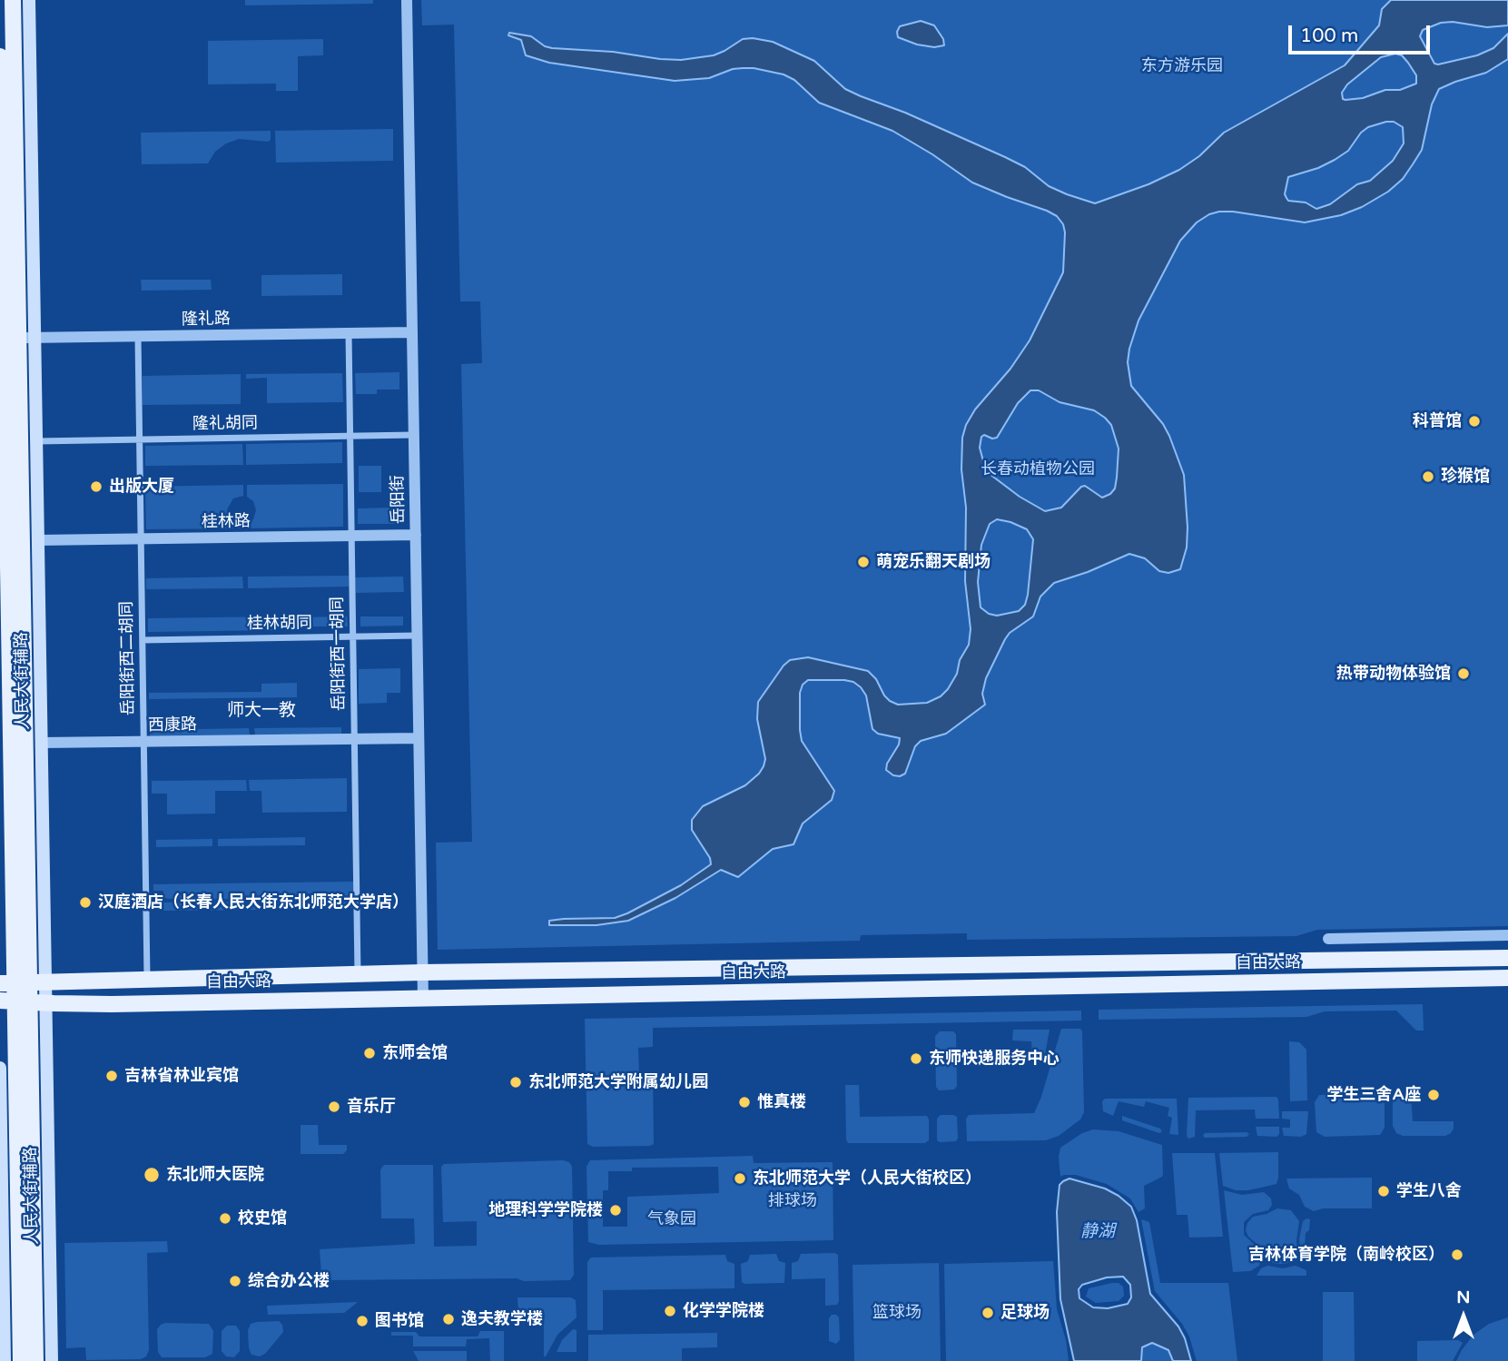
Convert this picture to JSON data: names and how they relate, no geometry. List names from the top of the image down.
{
  "streets": {
    "main road": ["人民大街辅路", "自由大路"],
    "street": [
      "隆礼路",
      "隆礼胡同",
      "岳阳街",
      "桂林路",
      "桂林胡同",
      "岳阳街西一胡同",
      "岳阳街西二胡同",
      "西康路"
    ]
  },
  "crossings": [
    ["隆礼路", "岳阳街"],
    ["隆礼路", "岳阳街西一胡同"],
    ["隆礼路", "岳阳街西二胡同"],
    ["隆礼路", "人民大街辅路"],
    ["隆礼胡同", "岳阳街"],
    ["隆礼胡同", "岳阳街西一胡同"],
    ["隆礼胡同", "岳阳街西二胡同"],
    ["隆礼胡同", "人民大街辅路"],
    ["岳阳街", "桂林路"],
    ["岳阳街", "桂林胡同"],
    ["岳阳街", "西康路"],
    ["岳阳街", "自由大路"],
    ["桂林路", "岳阳街西一胡同"],
    ["桂林路", "岳阳街西二胡同"],
    ["桂林路", "人民大街辅路"],
    ["桂林胡同", "岳阳街西一胡同"],
    ["桂林胡同", "岳阳街西二胡同"],
    ["岳阳街西一胡同", "西康路"],
    ["岳阳街西一胡同", "自由大路"],
    ["岳阳街西二胡同", "西康路"],
    ["岳阳街西二胡同", "自由大路"],
    ["人民大街辅路", "西康路"],
    ["人民大街辅路", "自由大路"]
  ],
  "districts": ["师大一教"],
  "water": ["静湖"],
  "parks": [
    "东方游乐园",
    "长春动植物公园",
    "排球场",
    "气象园",
    "篮球场"
  ],
  "places": [
    "科普馆",
    "珍猴馆",
    "出版大厦",
    "萌宠乐翻天剧场",
    "热带动物体验馆",
    "汉庭酒店（长春人民大街东北师范大学店）",
    "东师会馆",
    "东师快递服务中心",
    "吉林省林业宾馆",
    "东北师范大学附属幼儿园",
    "学生三舍A座",
    "惟真楼",
    "音乐厅",
    "东北师大医院",
    "东北师范大学（人民大街校区）",
    "学生八舍",
    "地理科学学院楼",
    "校史馆",
    "吉林体育学院（南岭校区）",
    "综合办公楼",
    "化学学院楼",
    "足球场",
    "逸夫教学楼",
    "图书馆"
  ],
  "scale_bar": "100 m",
  "north": "top"
}
